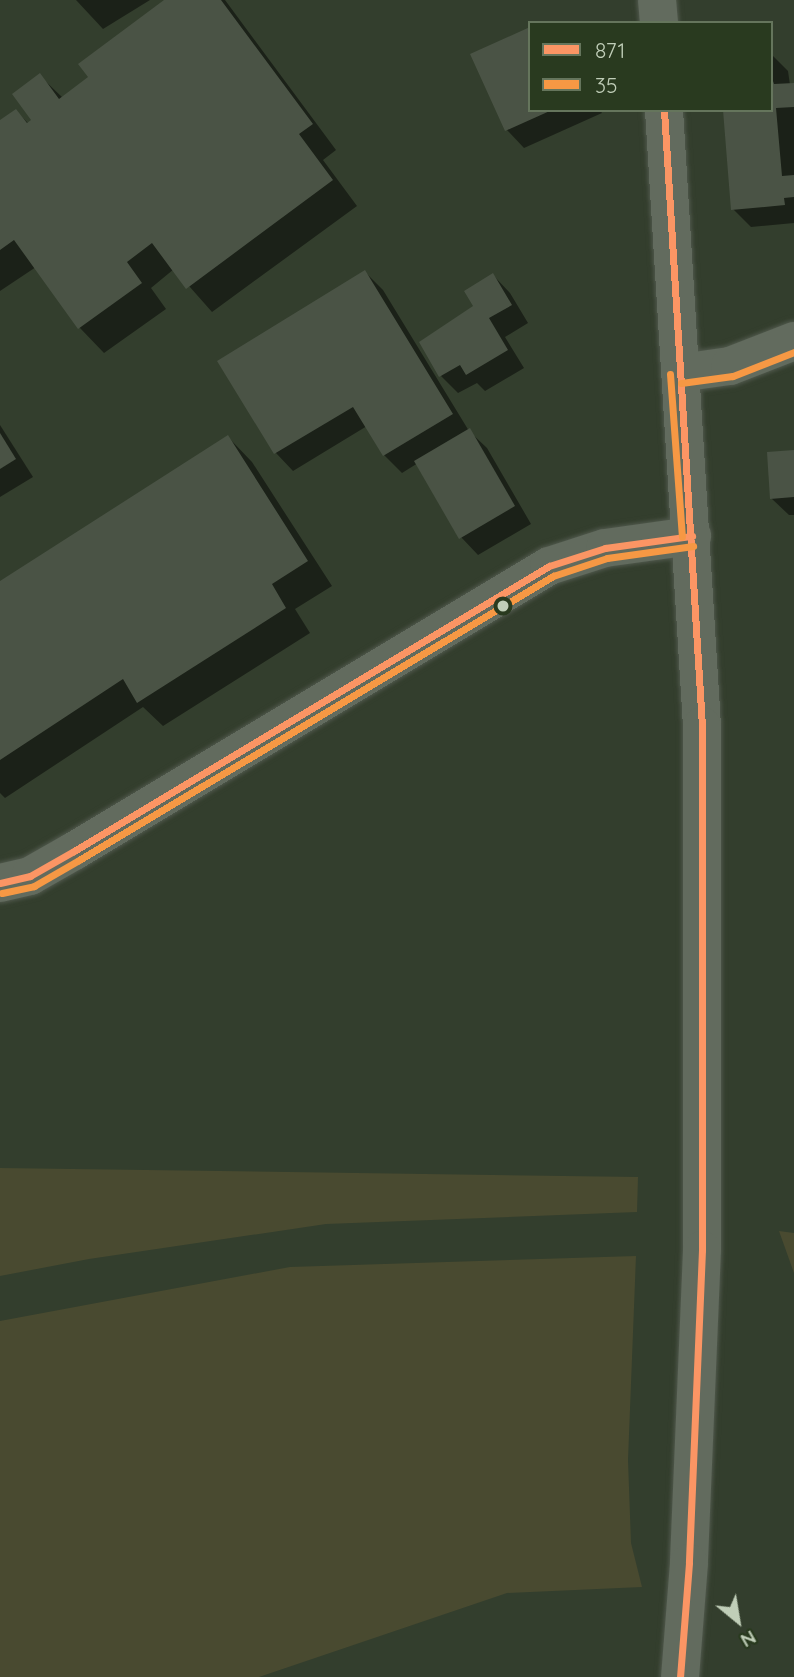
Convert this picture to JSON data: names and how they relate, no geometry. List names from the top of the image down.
{
  "lines": ["transit line 871", "transit line 35"],
  "legend": ["871", "35"],
  "north": "bottom right"
}
